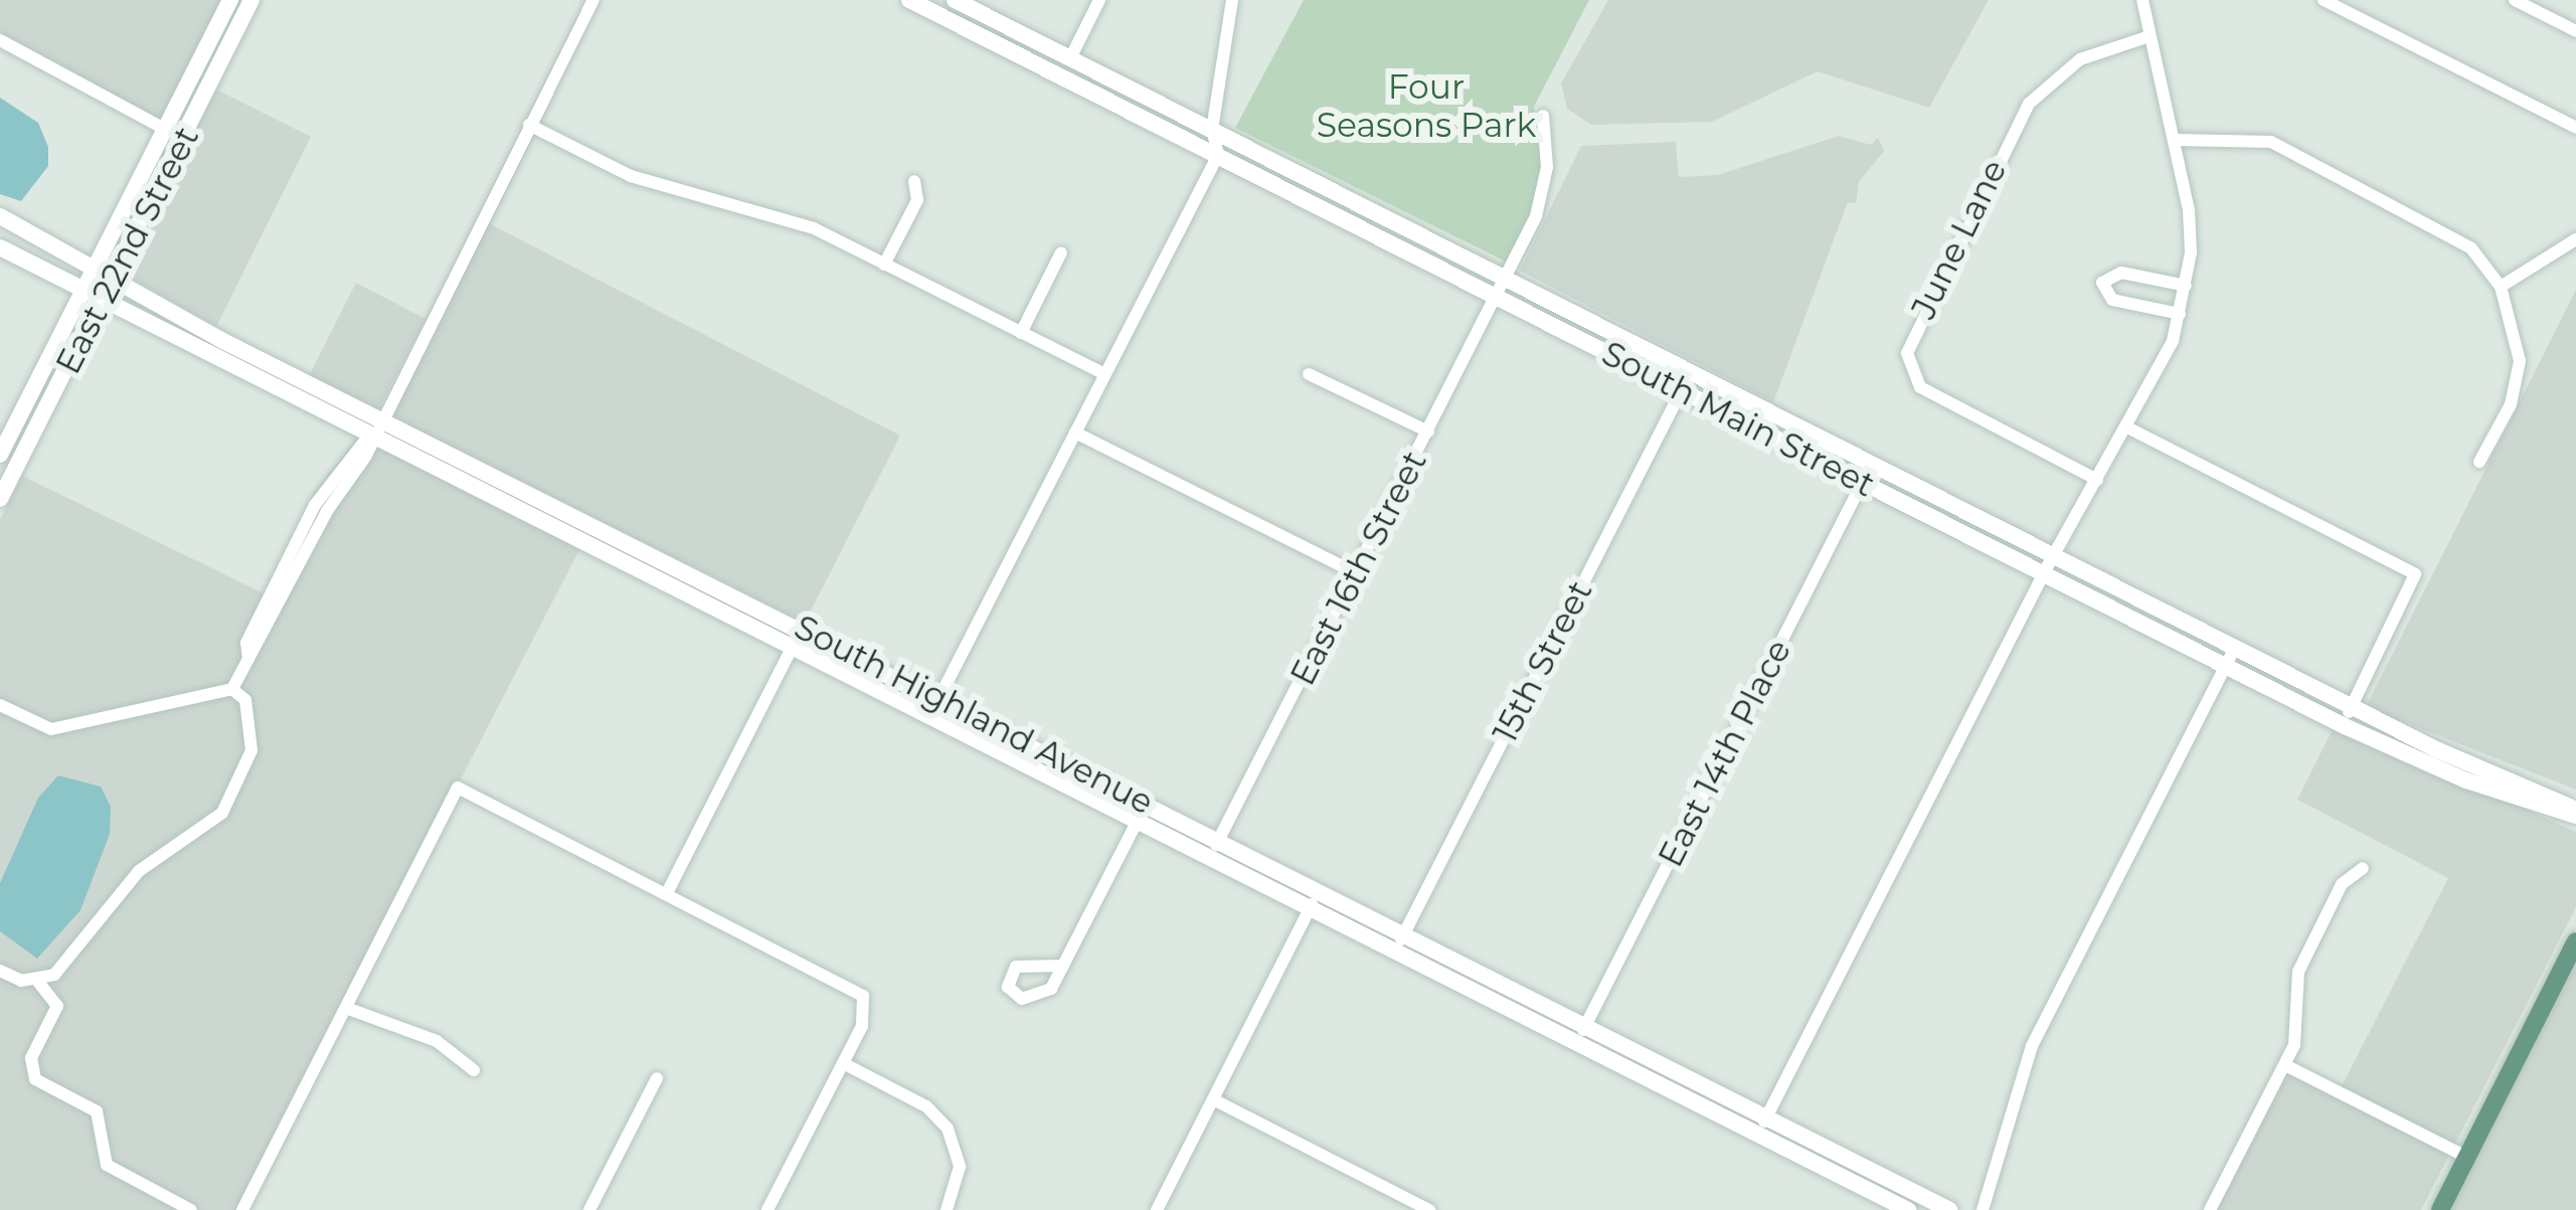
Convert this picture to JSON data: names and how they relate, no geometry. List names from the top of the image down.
{
  "streets": {
    "street": [
      "June Lane",
      "East 22nd Street",
      "South Main Street",
      "East 16th Street",
      "15th Street",
      "South Highland Avenue",
      "East 14th Place"
    ]
  },
  "crossings": [
    ["East 22nd Street", "South Highland Avenue"],
    ["South Main Street", "East 16th Street"],
    ["South Main Street", "15th Street"],
    ["South Main Street", "East 14th Place"],
    ["East 16th Street", "South Highland Avenue"],
    ["15th Street", "South Highland Avenue"],
    ["South Highland Avenue", "East 14th Place"]
  ],
  "parks": ["Four Seasons Park"]
}
